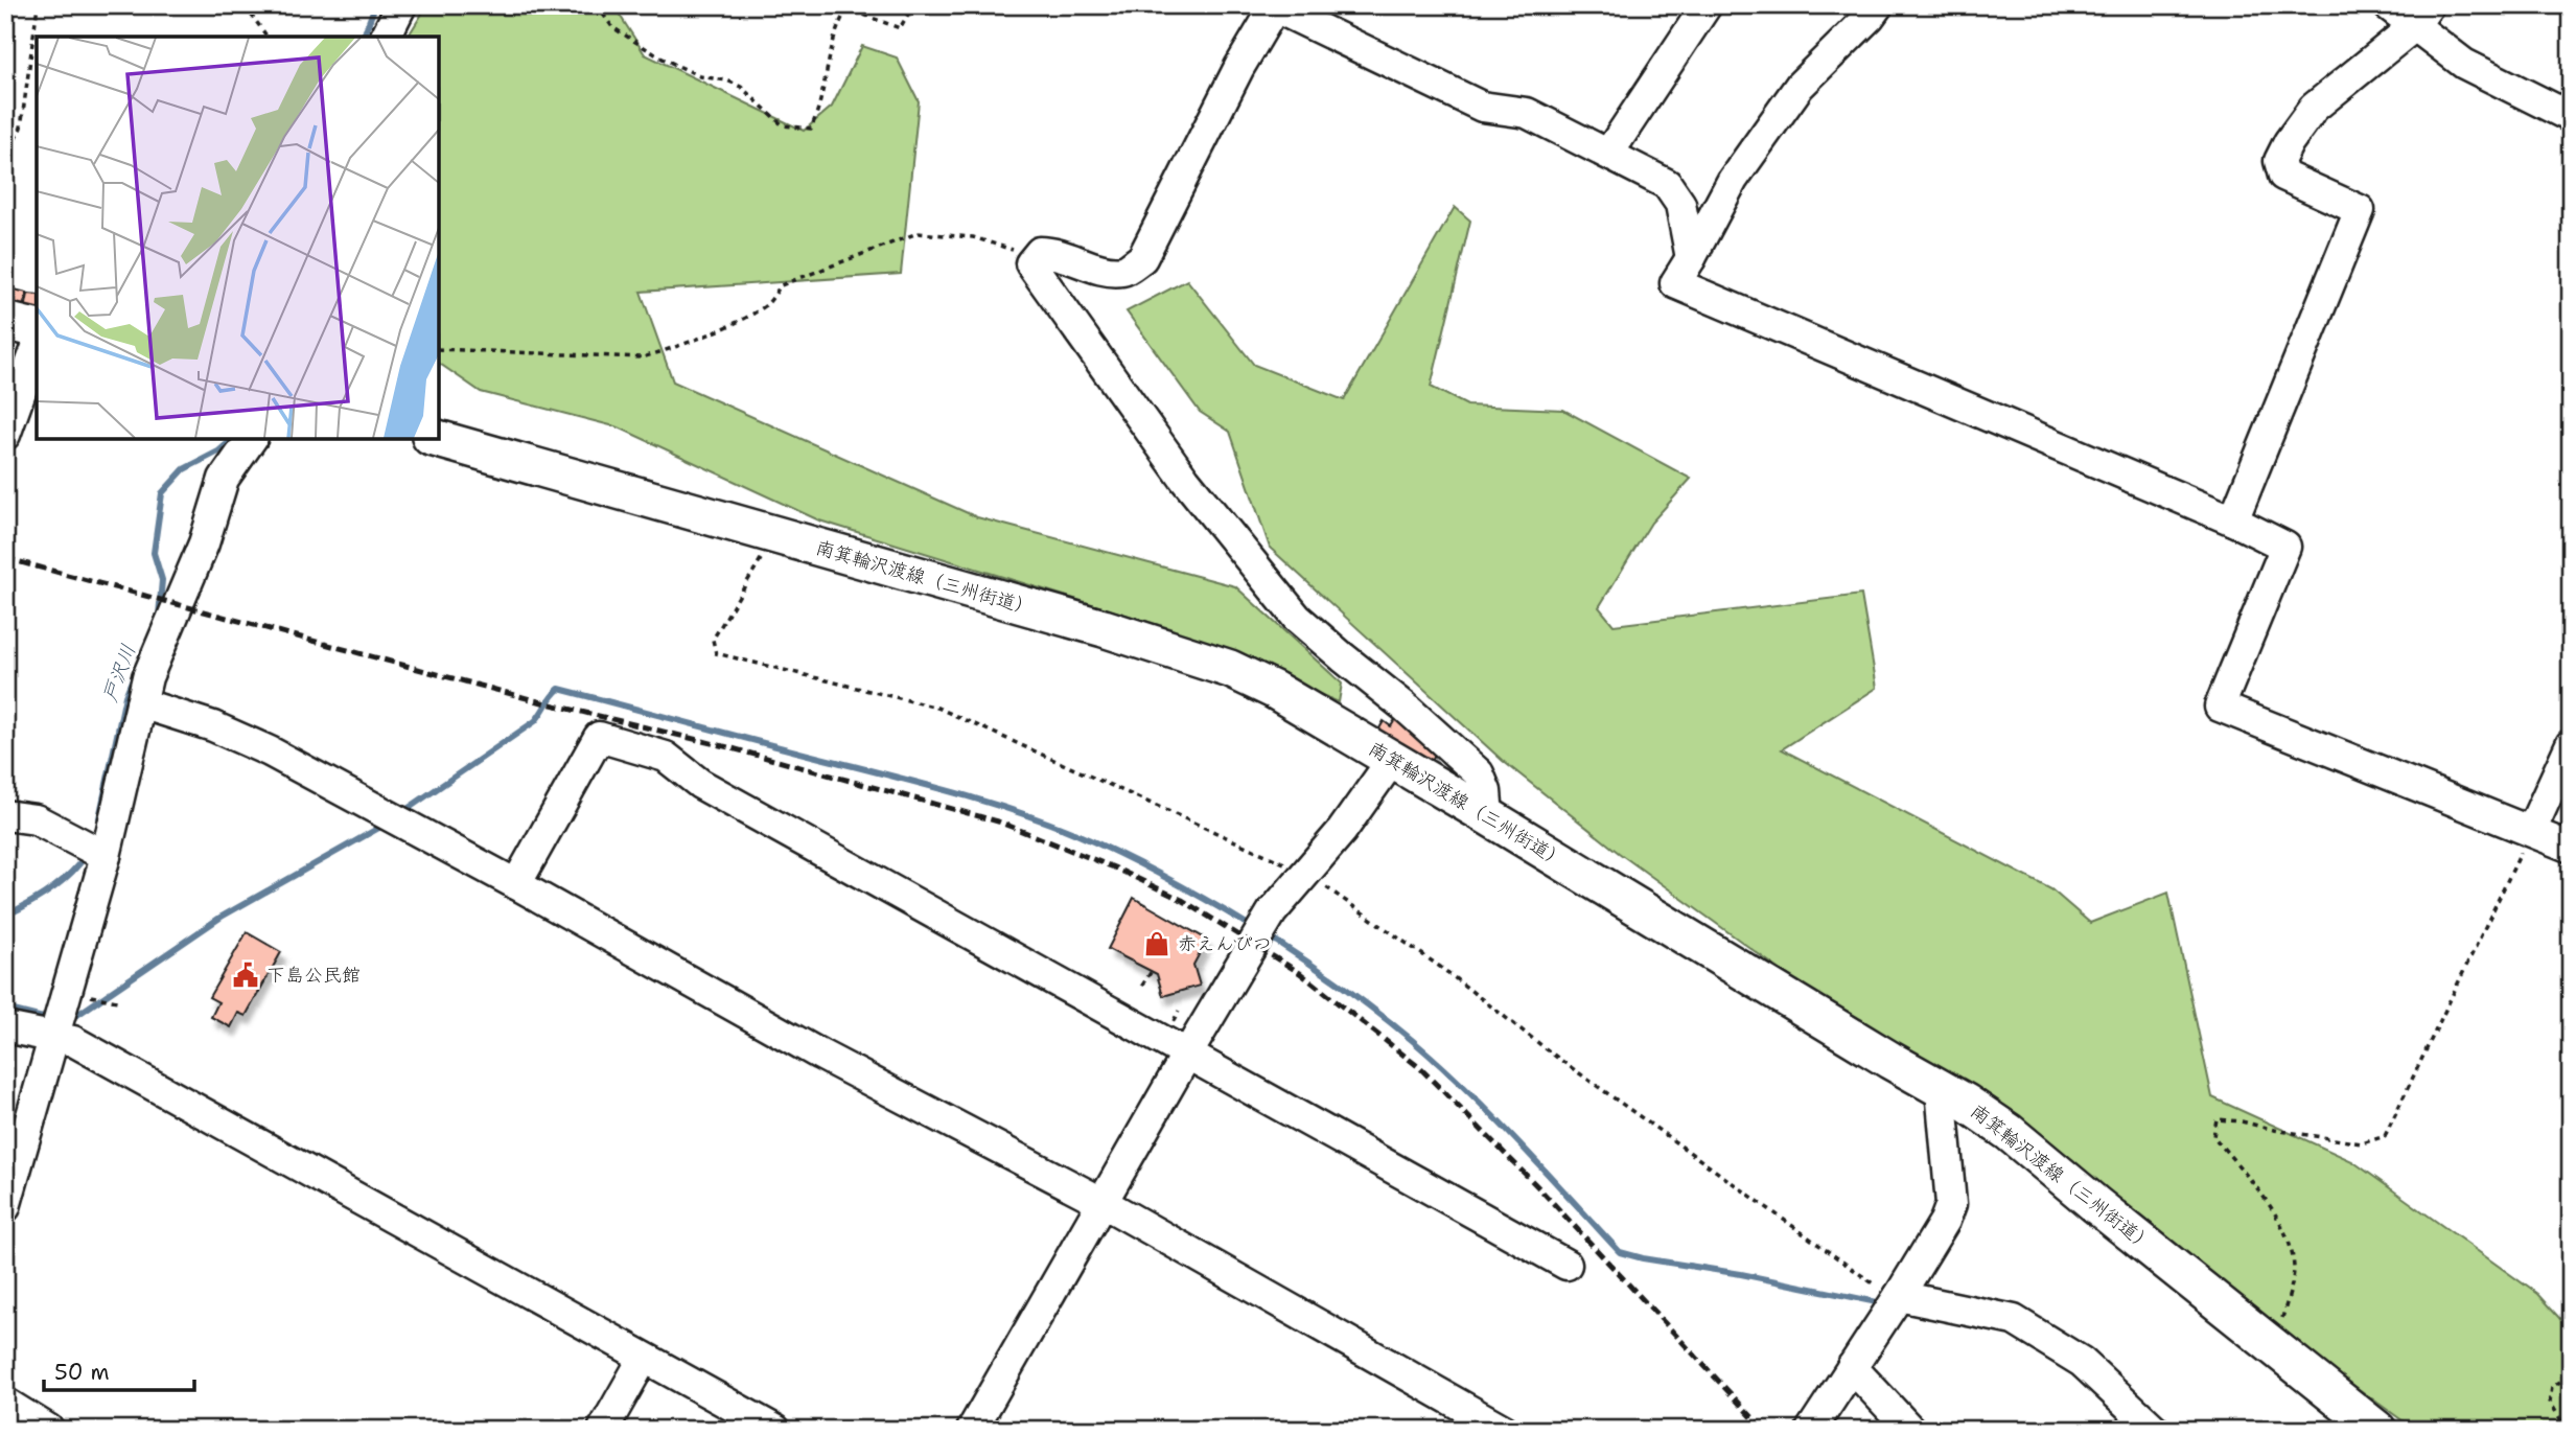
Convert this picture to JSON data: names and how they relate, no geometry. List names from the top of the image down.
{
  "streets": {
    "main road": ["南箕輪沢渡線（三州街道）"]
  },
  "water": ["戸沢川"],
  "places": {
    "shop": ["赤えんぴつ"],
    "public building": ["下島公民館"]
  },
  "scale_bar": "50 m"
}
